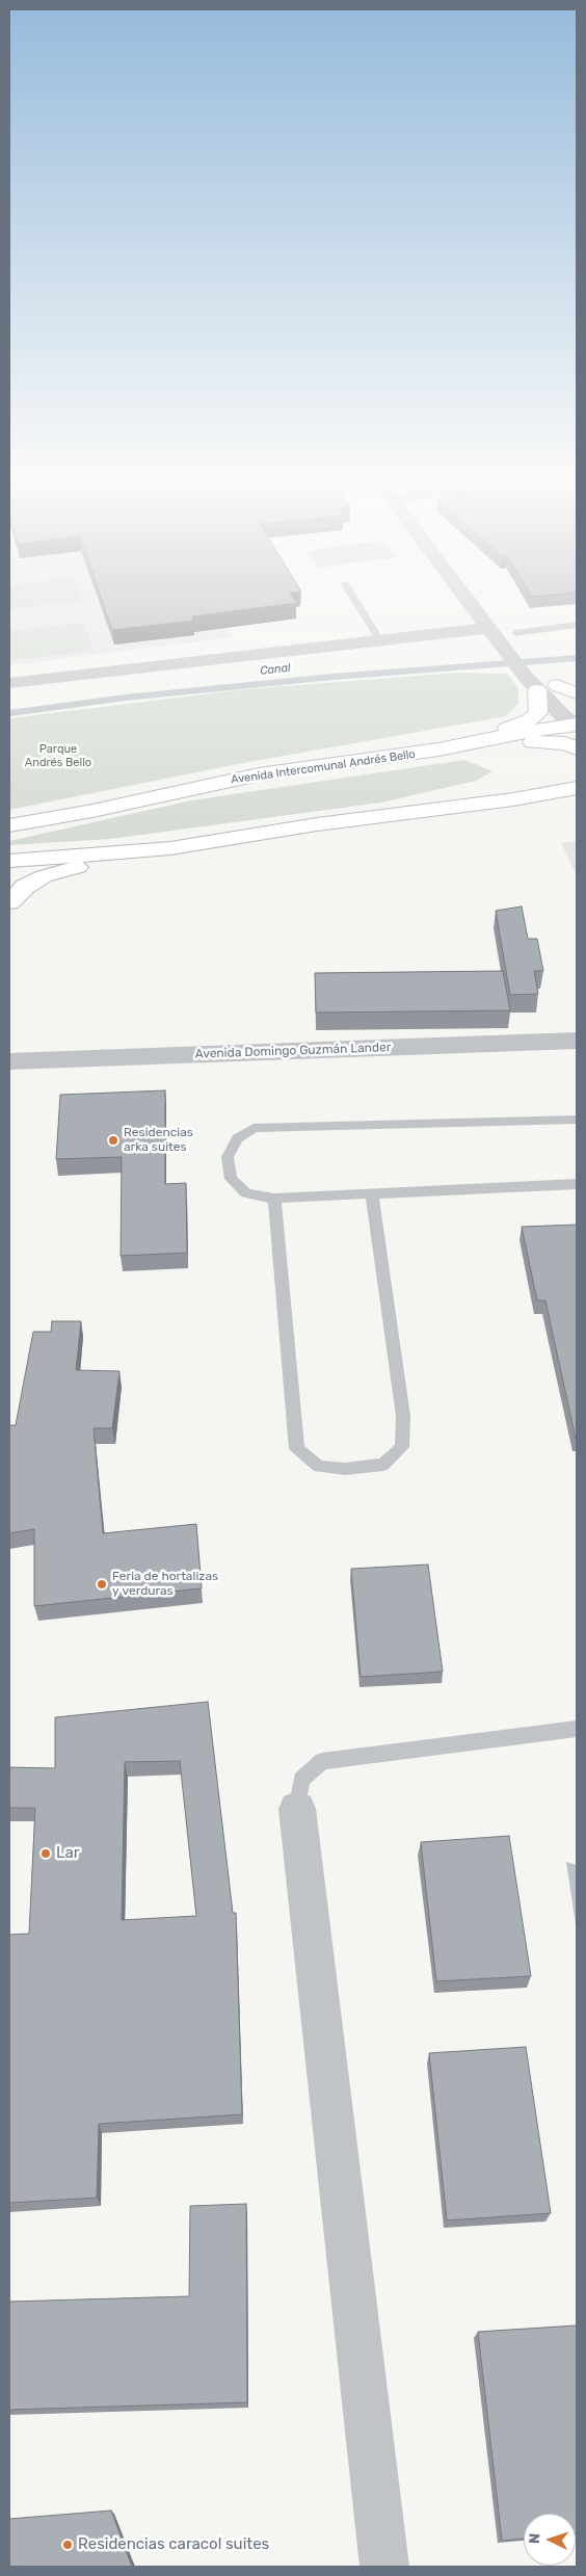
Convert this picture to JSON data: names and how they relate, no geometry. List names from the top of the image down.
{
  "streets": {
    "main road": ["Avenida Intercomunal Andrés Bello"],
    "street": ["Avenida Domingo Guzmán Lander"]
  },
  "water": ["Canal"],
  "parks": ["Parque Andrés Bello"],
  "places": [
    "Residencias arka suites",
    "Feria de hortalizas y verduras",
    "Lar",
    "Residencias caracol suites"
  ],
  "north": "left"
}
